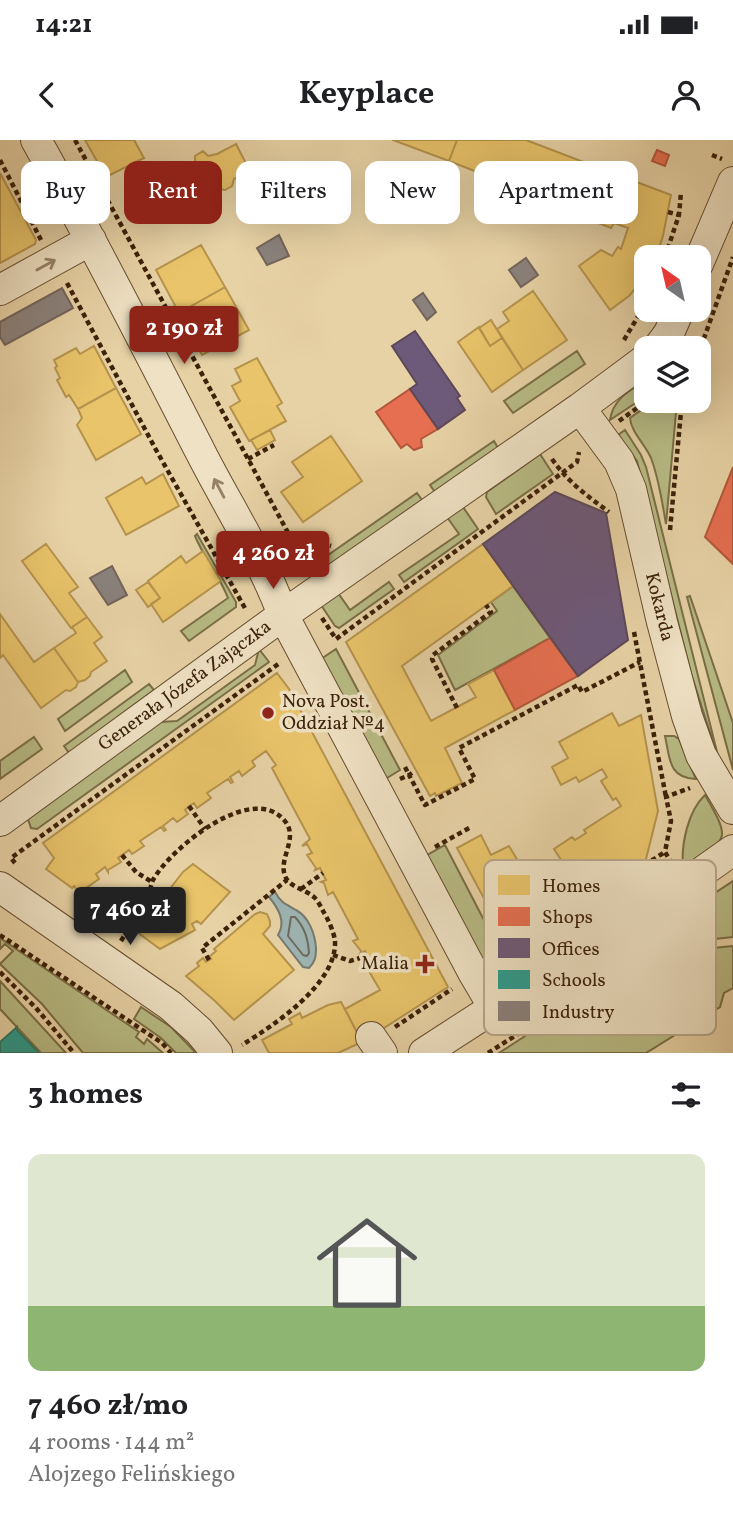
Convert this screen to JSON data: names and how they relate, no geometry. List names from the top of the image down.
{
  "streets": {
    "street": ["Kokarda", "Generała Józefa Zajączka"]
  },
  "crossings": [
    ["Kokarda", "Generała Józefa Zajączka"]
  ],
  "places": {
    "other": ["Nova Post. Oddział №4"],
    "health": ["Malia"]
  },
  "legend": [
    "Homes",
    "Shops",
    "Offices",
    "Schools",
    "Industry"
  ],
  "north": "top left",
  "page": {
    "status": "14:21",
    "header": "Keyplace",
    "chip": [
      "Buy",
      "Rent",
      "Filters",
      "New",
      "Apartment"
    ],
    "price": ["2 190 zł", "4 260 zł", "7 460 zł"],
    "heading": "3 homes",
    "list": [
      {
        "name": "7 460 zł/mo",
        "note": "4 rooms · 144 m² · Alojzego Felińskiego"
      }
    ]
  }
}
